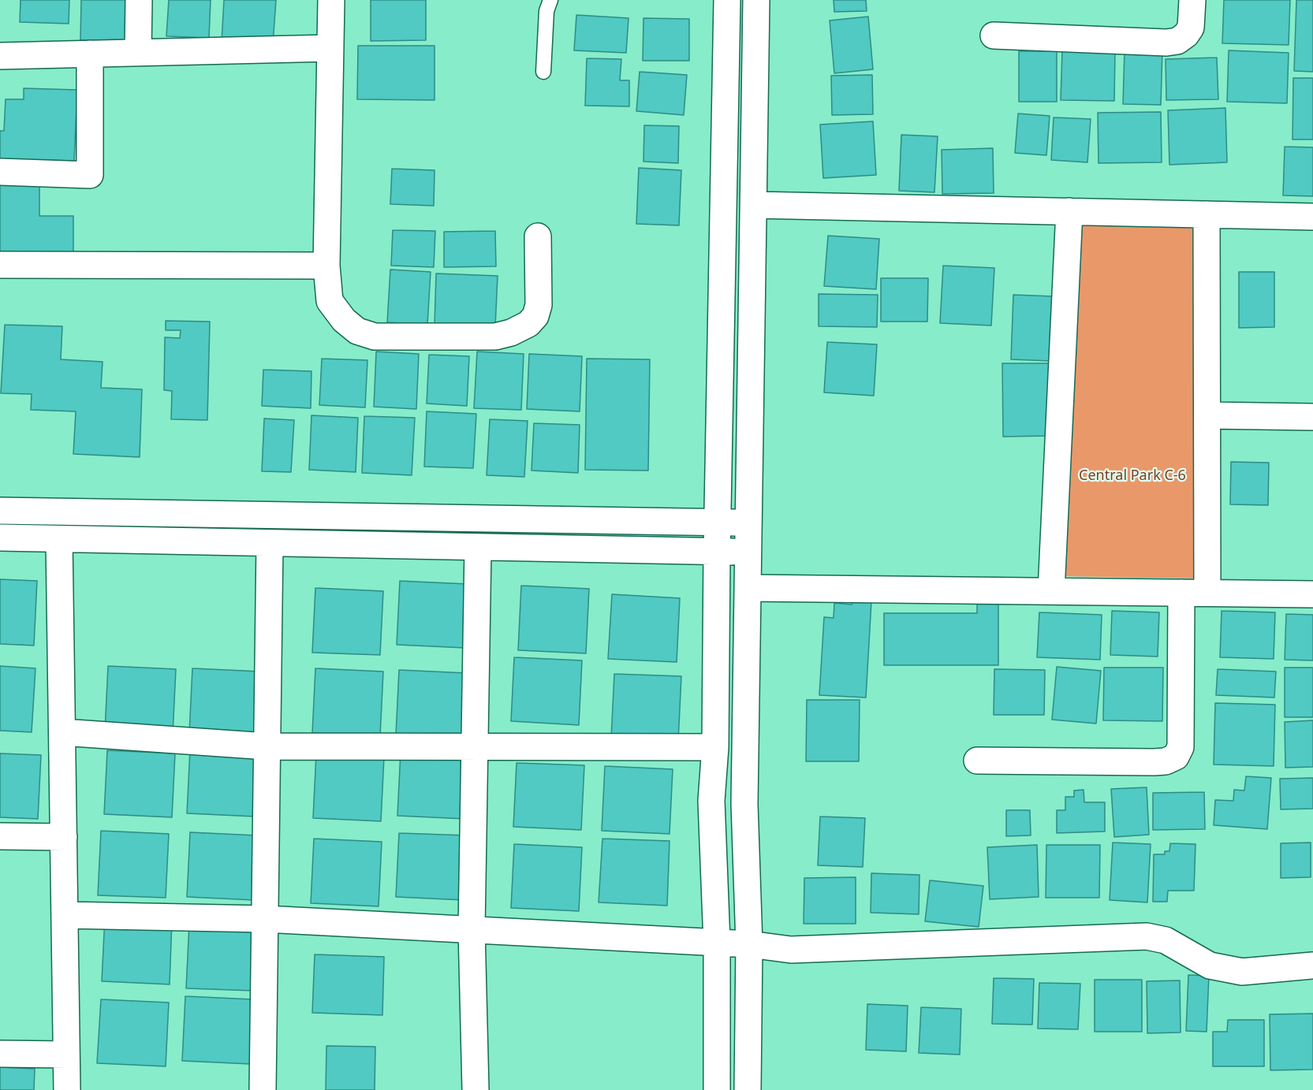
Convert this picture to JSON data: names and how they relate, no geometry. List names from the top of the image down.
{
  "parks": ["Central Park C-6"]
}
